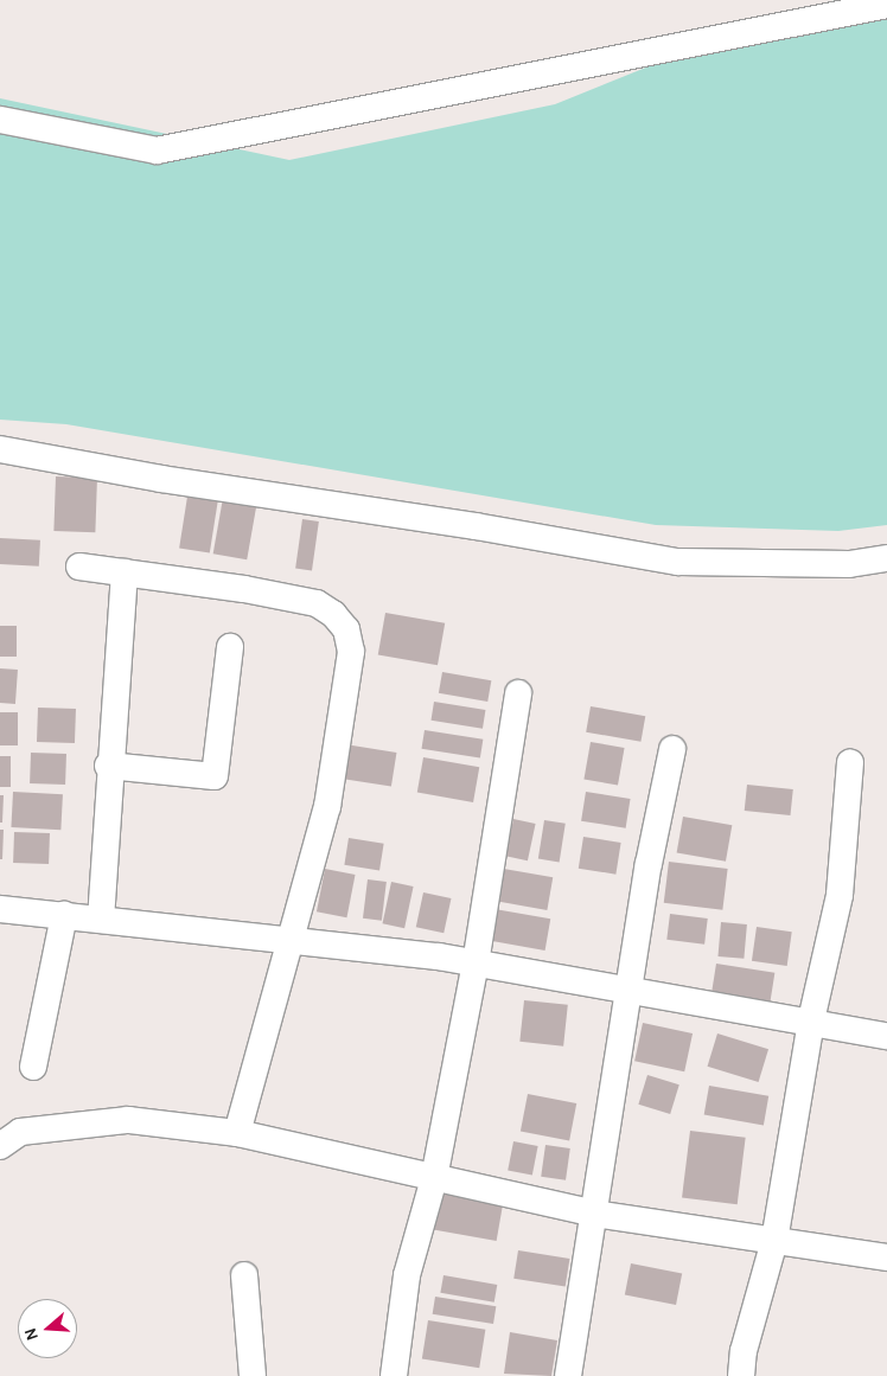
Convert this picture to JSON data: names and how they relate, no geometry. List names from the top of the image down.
{
  "north": "left"
}
